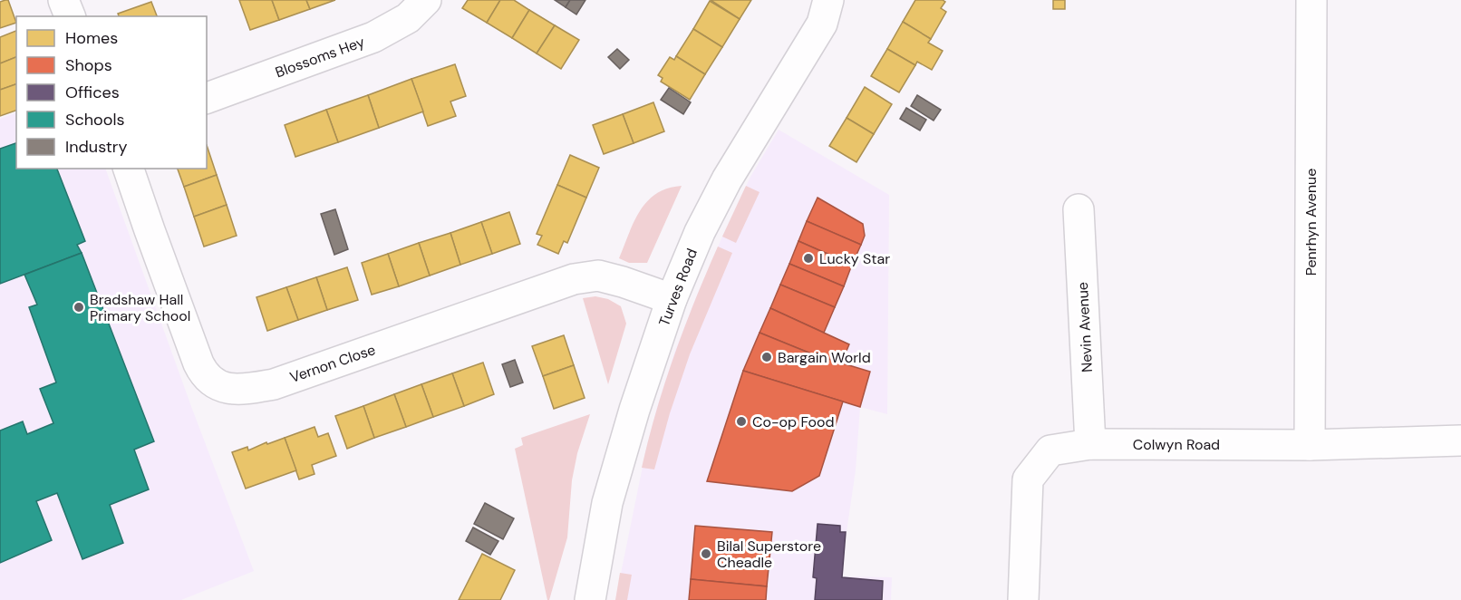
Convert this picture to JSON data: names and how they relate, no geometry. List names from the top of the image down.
{
  "streets": {
    "street": [
      "Blossoms Hey",
      "Penrhyn Avenue",
      "Turves Road",
      "Nevin Avenue",
      "Vernon Close",
      "Colwyn Road"
    ]
  },
  "crossings": [
    ["Penrhyn Avenue", "Colwyn Road"],
    ["Turves Road", "Vernon Close"],
    ["Nevin Avenue", "Colwyn Road"]
  ],
  "places": [
    "Lucky Star",
    "Bradshaw Hall Primary School",
    "Bargain World",
    "Co-op Food",
    "Bilal Superstore Cheadle"
  ],
  "legend": [
    "Homes",
    "Shops",
    "Offices",
    "Schools",
    "Industry"
  ]
}
